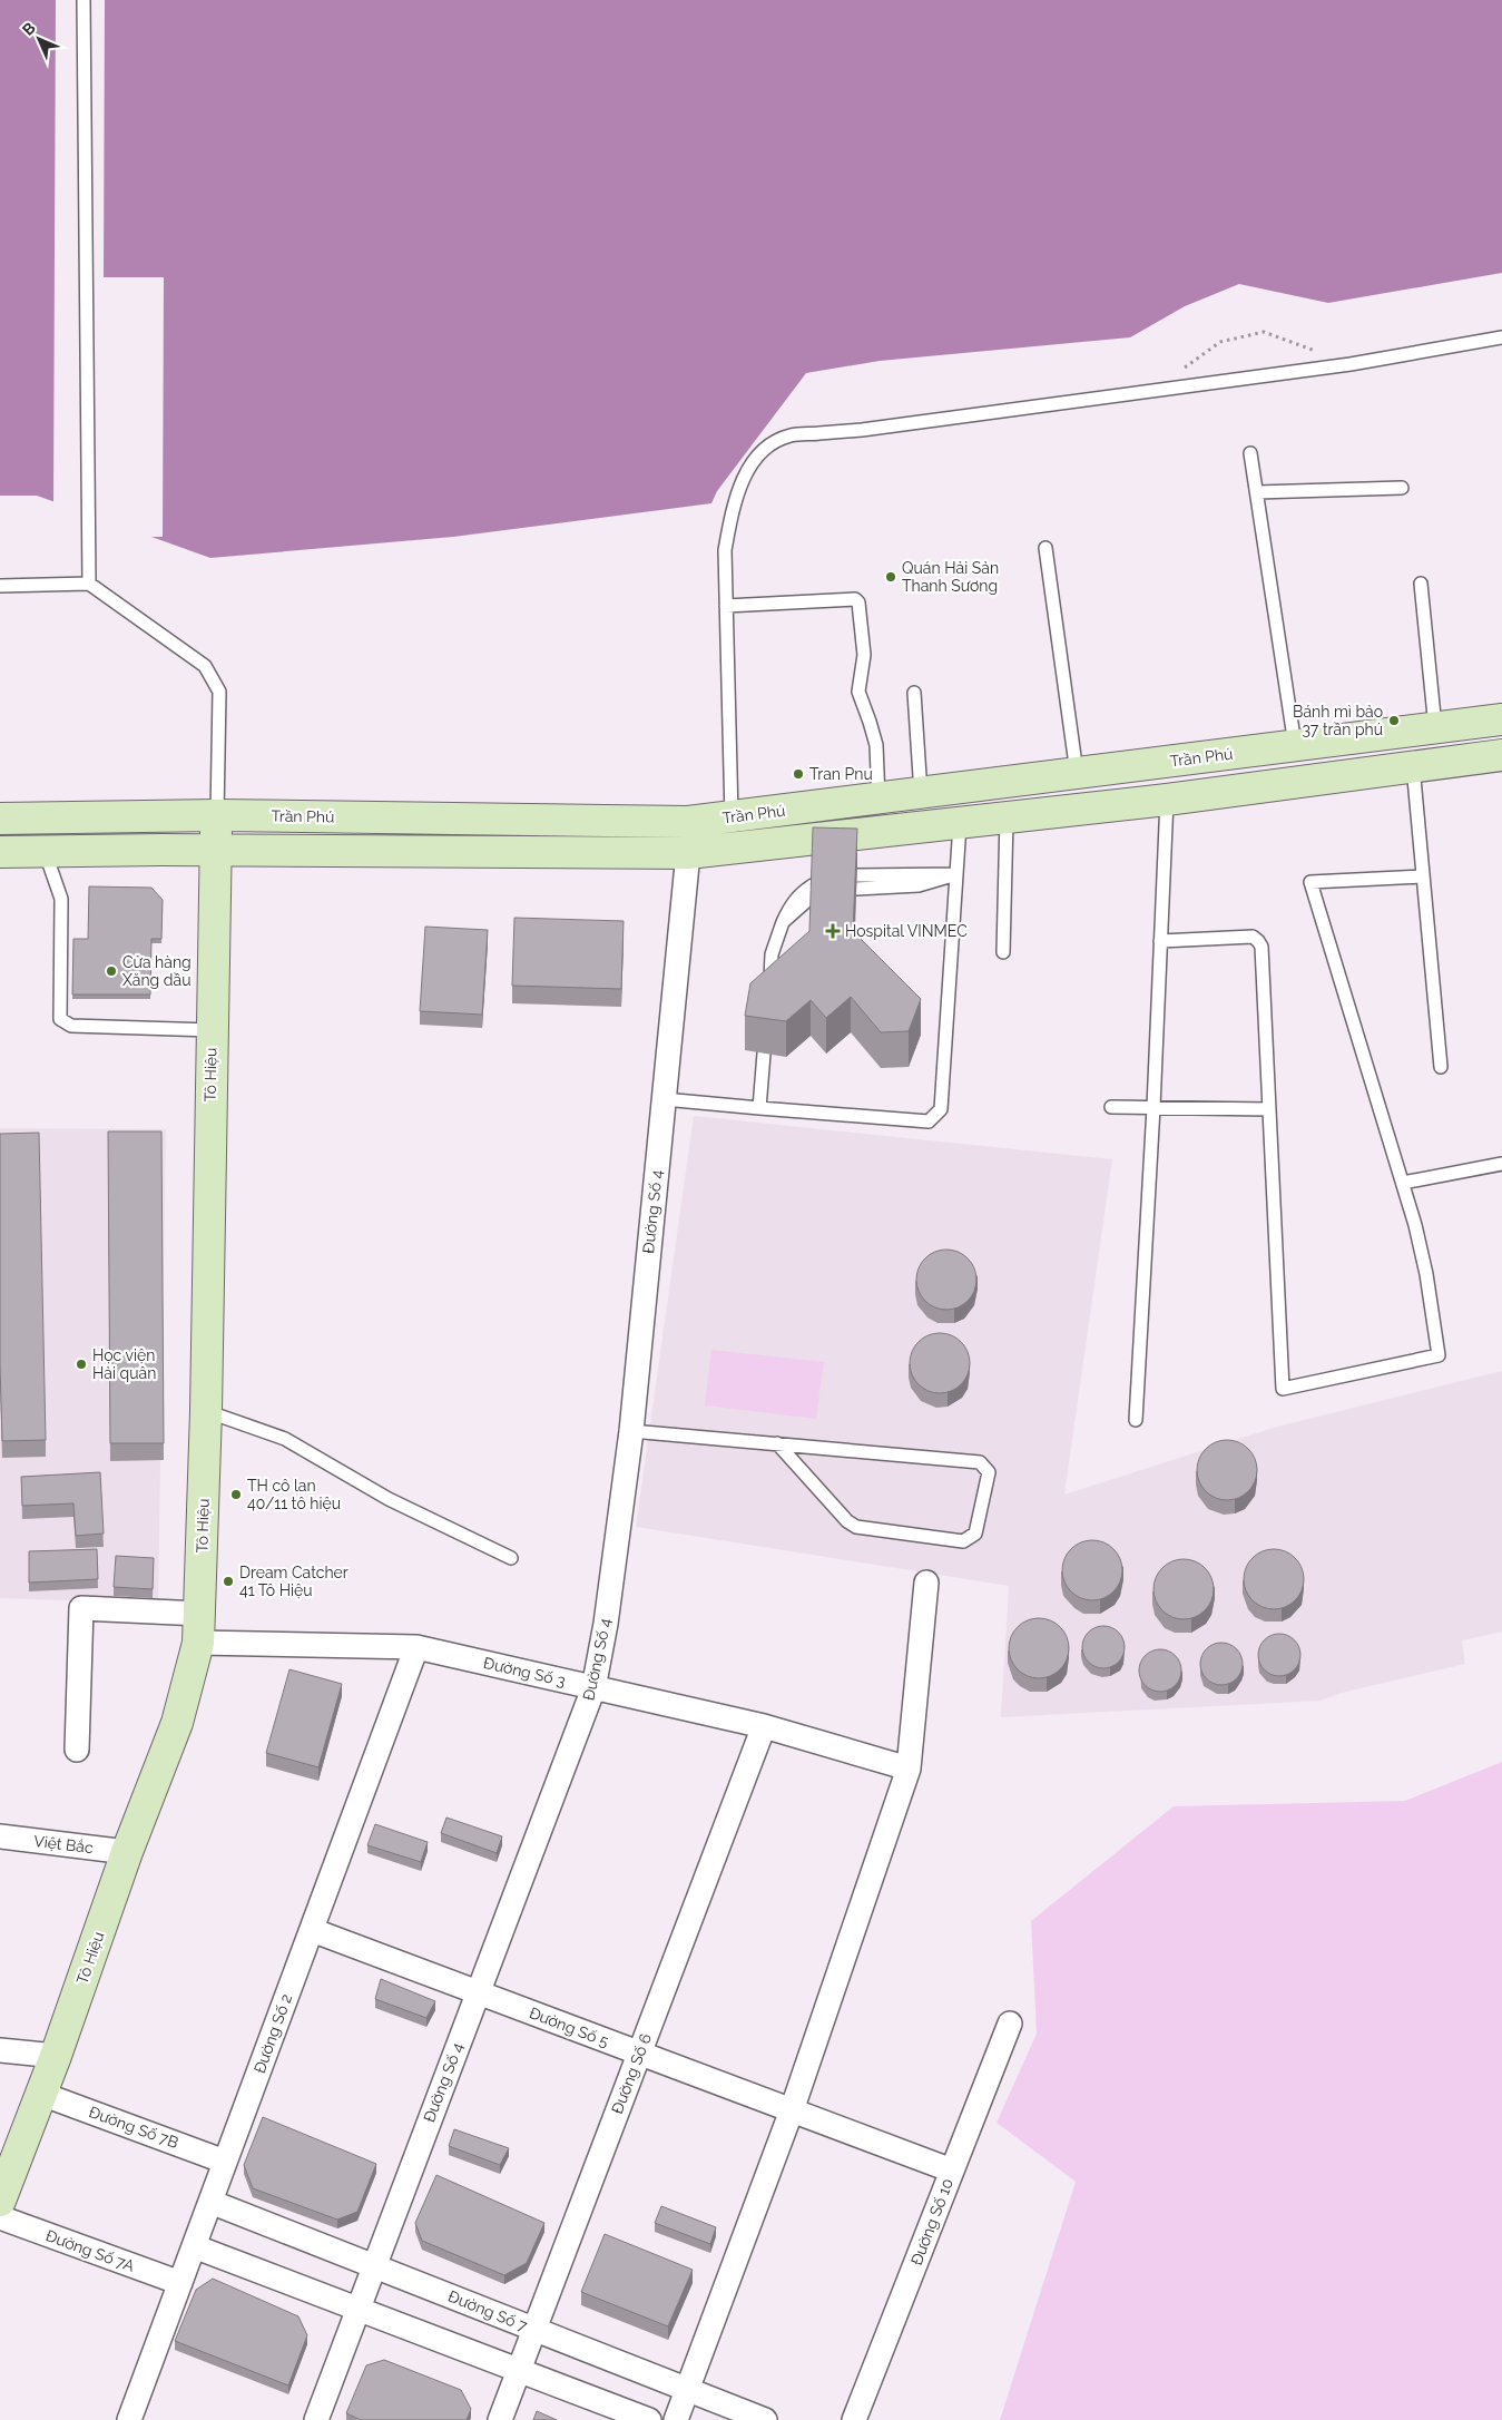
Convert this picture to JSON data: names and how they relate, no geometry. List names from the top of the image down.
{
  "streets": {
    "main road": ["Trần Phú", "Tô Hiệu"],
    "street": [
      "Đường Số 4",
      "Đường Số 3",
      "Việt Bắc",
      "Đường Số 5",
      "Đường Số 2",
      "Đường Số 6",
      "Đường Số 7B",
      "Đường Số 10",
      "Đường Số 7A",
      "Đường Số 7"
    ]
  },
  "crossings": [
    ["Trần Phú", "Tô Hiệu"],
    ["Trần Phú", "Đường Số 4"],
    ["Tô Hiệu", "Đường Số 3"],
    ["Tô Hiệu", "Việt Bắc"],
    ["Tô Hiệu", "Đường Số 7B"],
    ["Đường Số 4", "Đường Số 3"],
    ["Đường Số 4", "Đường Số 5"],
    ["Đường Số 4", "Đường Số 7"],
    ["Đường Số 3", "Đường Số 2"],
    ["Đường Số 3", "Đường Số 6"],
    ["Đường Số 5", "Đường Số 2"],
    ["Đường Số 5", "Đường Số 6"],
    ["Đường Số 5", "Đường Số 10"],
    ["Đường Số 2", "Đường Số 7B"],
    ["Đường Số 2", "Đường Số 7A"],
    ["Đường Số 2", "Đường Số 7"],
    ["Đường Số 6", "Đường Số 7"]
  ],
  "places": {
    "other": [
      "Quán Hải Sản Thanh Sương",
      "Bánh mì bảo 37 trần phú",
      "Tran Pnu",
      "Cửa hàng Xăng dầu",
      "Học viện Hải quân",
      "TH cô lan 40/11 tô hiệu",
      "Dream Catcher 41 Tô Hiệu"
    ],
    "health": ["Hospital VINMEC"]
  },
  "north": "top left"
}
